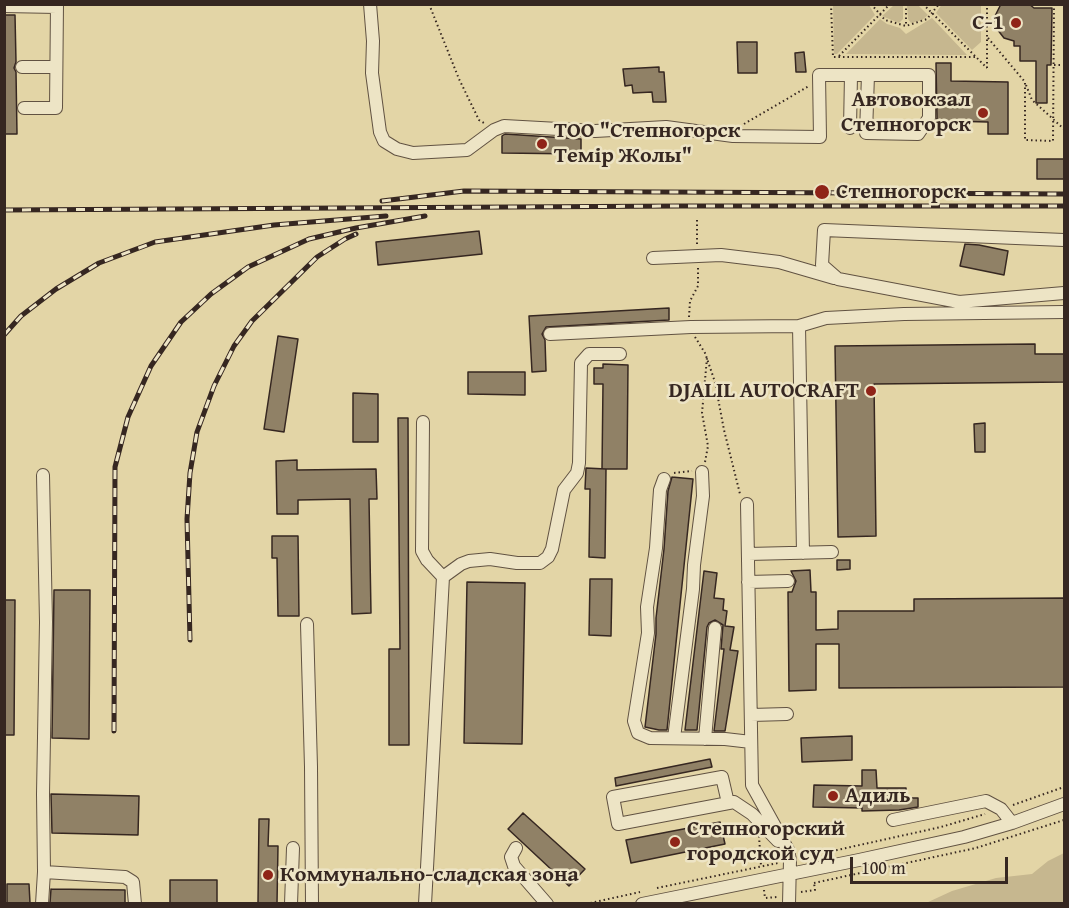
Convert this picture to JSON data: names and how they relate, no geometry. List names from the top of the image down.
{
  "places": [
    "C-1",
    "Автовокзал Степногорск",
    "ТОО \"Степногорск Темiр Жолы\"",
    "Степногорск",
    "DJALIL AUTOCRAFT",
    "Адиль",
    "Степногорский городской суд",
    "Коммунально-сладская зона"
  ],
  "scale_bar": "100 m"
}
